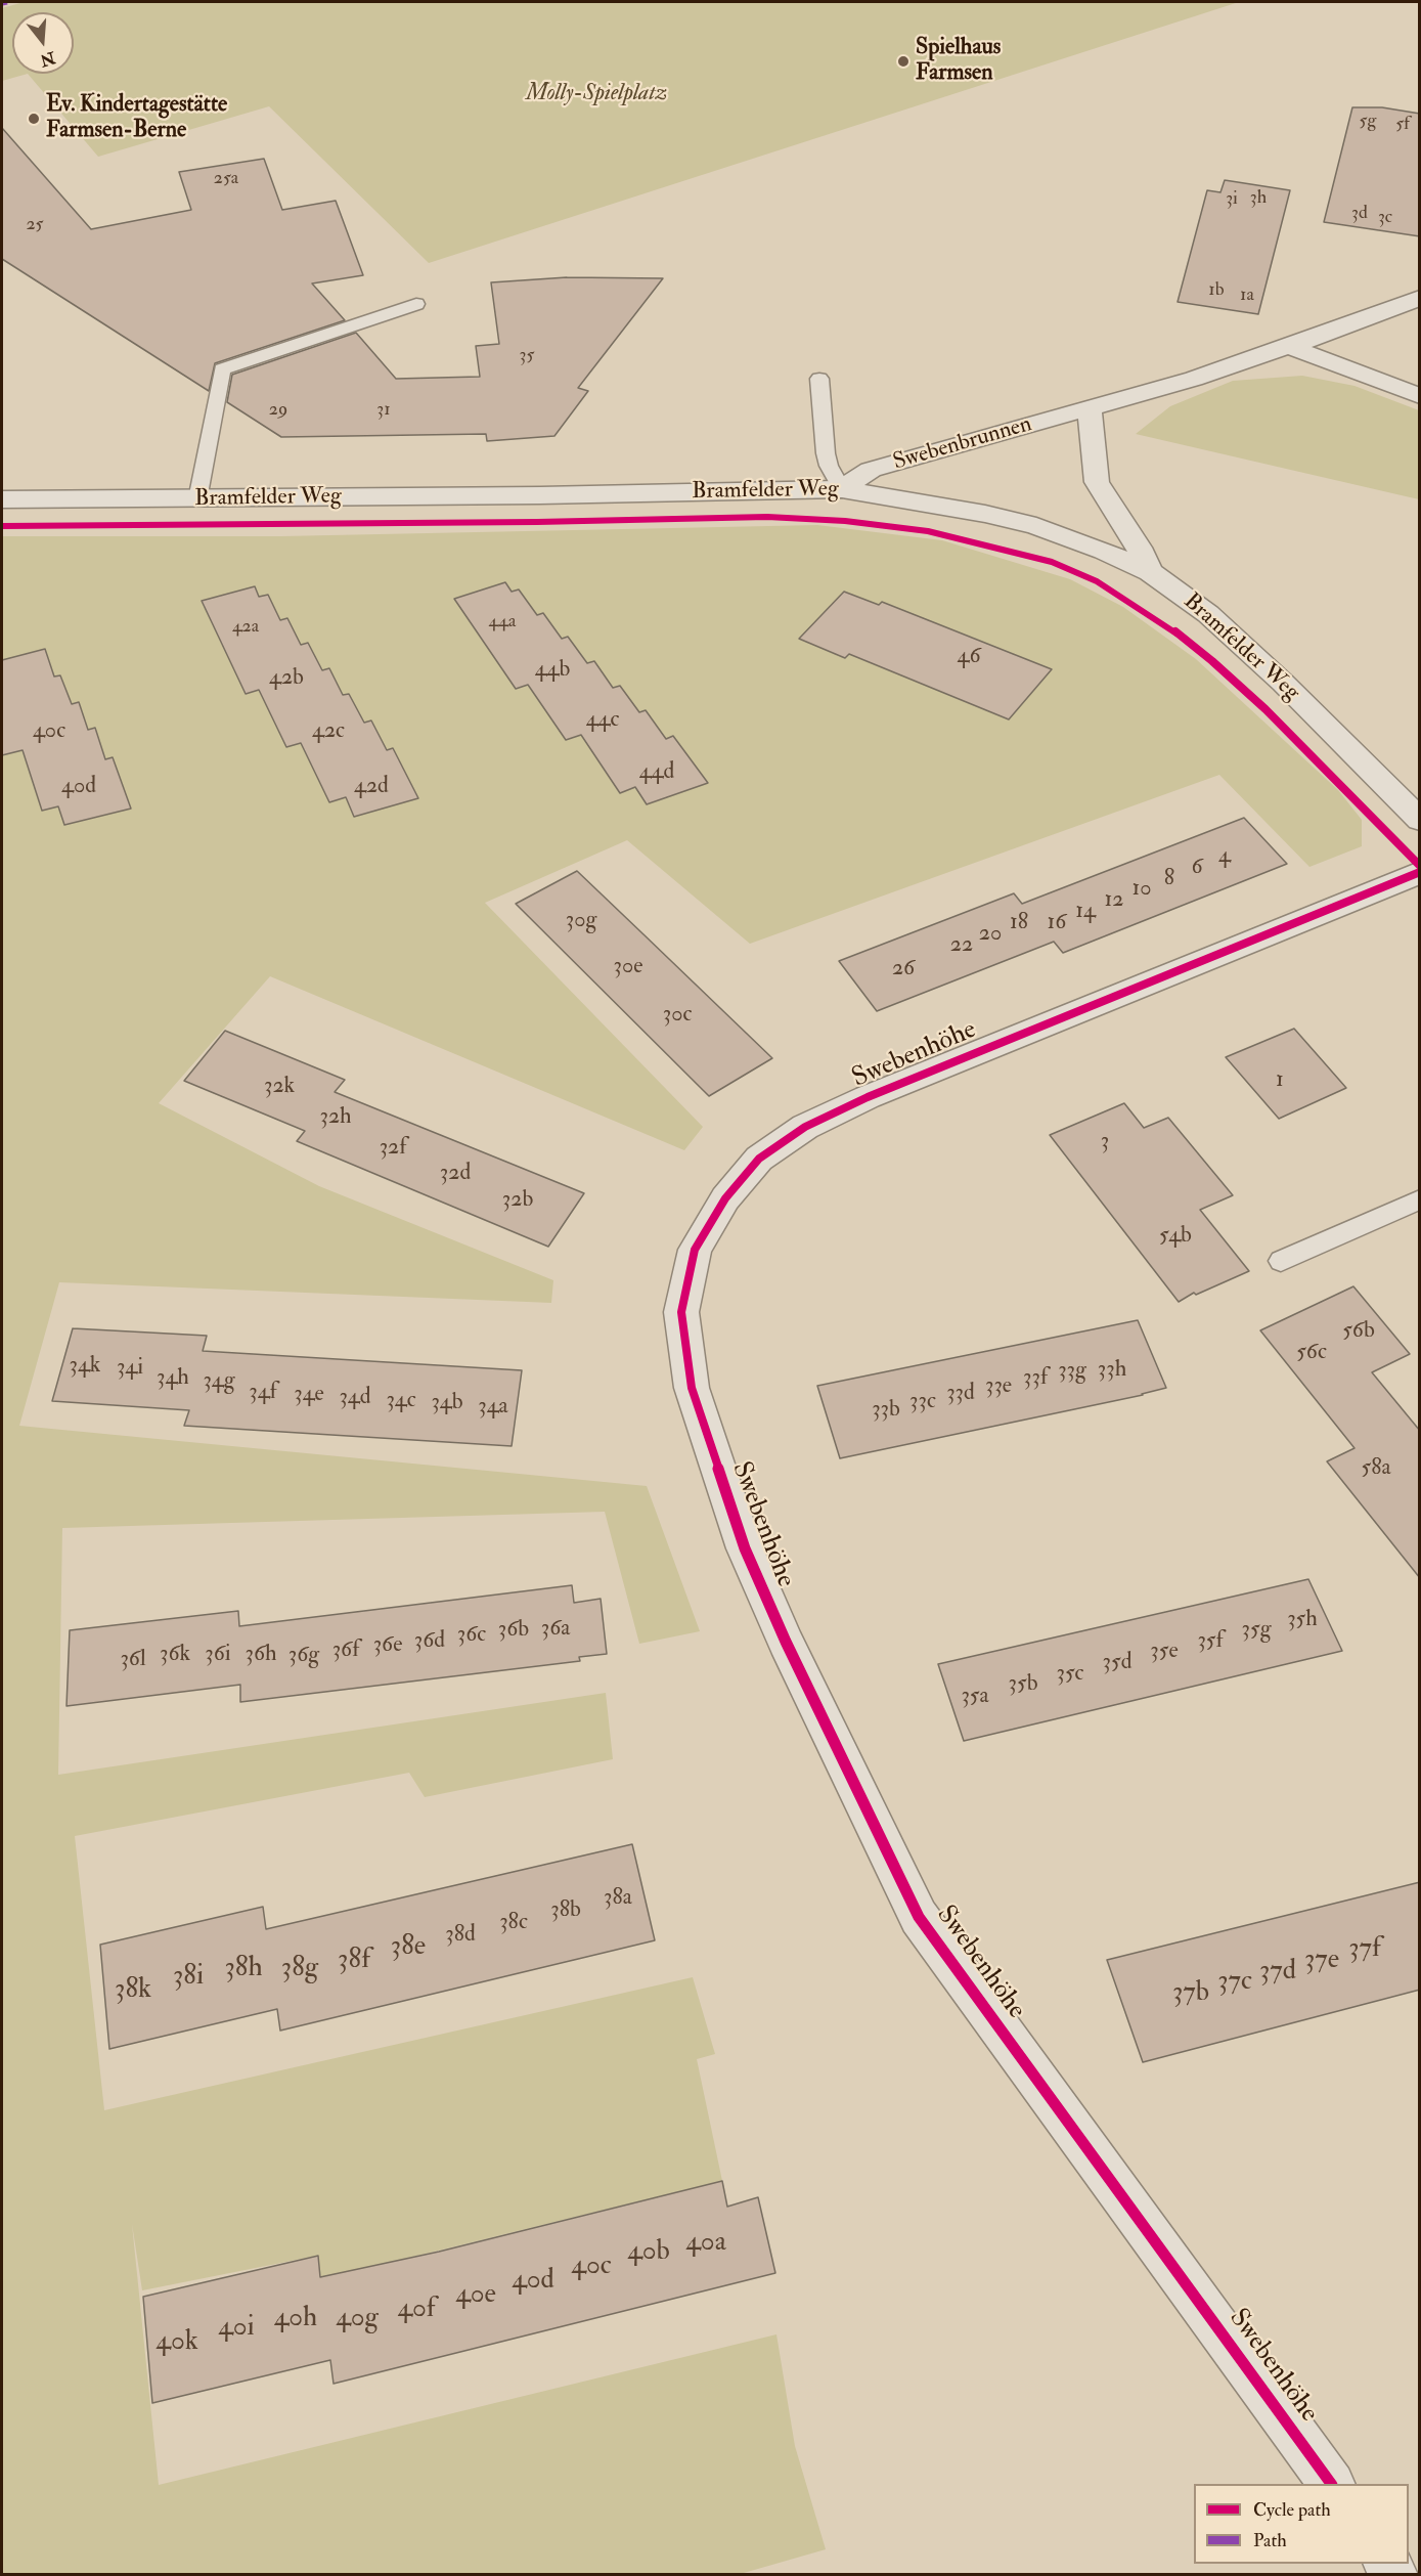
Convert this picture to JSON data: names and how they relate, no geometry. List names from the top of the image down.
{
  "streets": {
    "street": ["Swebenbrunnen", "Bramfelder Weg", "Swebenhöhe"]
  },
  "crossings": [
    ["Swebenbrunnen", "Bramfelder Weg"]
  ],
  "parks": ["Molly-Spielplatz"],
  "places": ["Spielhaus Farmsen", "Ev. Kindertagestätte Farmsen-Berne"],
  "house_numbers": [
    "5g",
    "5f",
    "25a",
    "3h",
    "3i",
    "3d",
    "3c",
    "25",
    "1b",
    "1a",
    "35",
    "29",
    "31",
    "44a",
    "42a",
    "46",
    "44b",
    "42b",
    "44c",
    "40c",
    "42c",
    "44d",
    "40d",
    "42d",
    "4",
    "6",
    "8",
    "10",
    "12",
    "14",
    "30g",
    "18",
    "16",
    "20",
    "22",
    "30e",
    "26",
    "30c",
    "1",
    "32k",
    "32h",
    "3",
    "32f",
    "32d",
    "32b",
    "54b",
    "56b",
    "56c",
    "34k",
    "34i",
    "33h",
    "33g",
    "34h",
    "33f",
    "34g",
    "33e",
    "34f",
    "33d",
    "34e",
    "34d",
    "34c",
    "33c",
    "34b",
    "34a",
    "33b",
    "58a",
    "35h",
    "36a",
    "36b",
    "35g",
    "36c",
    "36d",
    "35f",
    "36e",
    "36f",
    "35e",
    "36k",
    "36i",
    "36h",
    "36g",
    "36l",
    "35d",
    "35c",
    "35b",
    "35a",
    "38a",
    "38b",
    "38c",
    "38d",
    "38e",
    "37f",
    "38f",
    "37e",
    "38h",
    "38g",
    "37d",
    "38i",
    "37c",
    "38k",
    "37b",
    "40a",
    "40b",
    "40c",
    "40d",
    "40e",
    "40f",
    "40h",
    "40g",
    "40i",
    "40k"
  ],
  "legend": ["Cycle path", "Path"],
  "north": "bottom"
}
